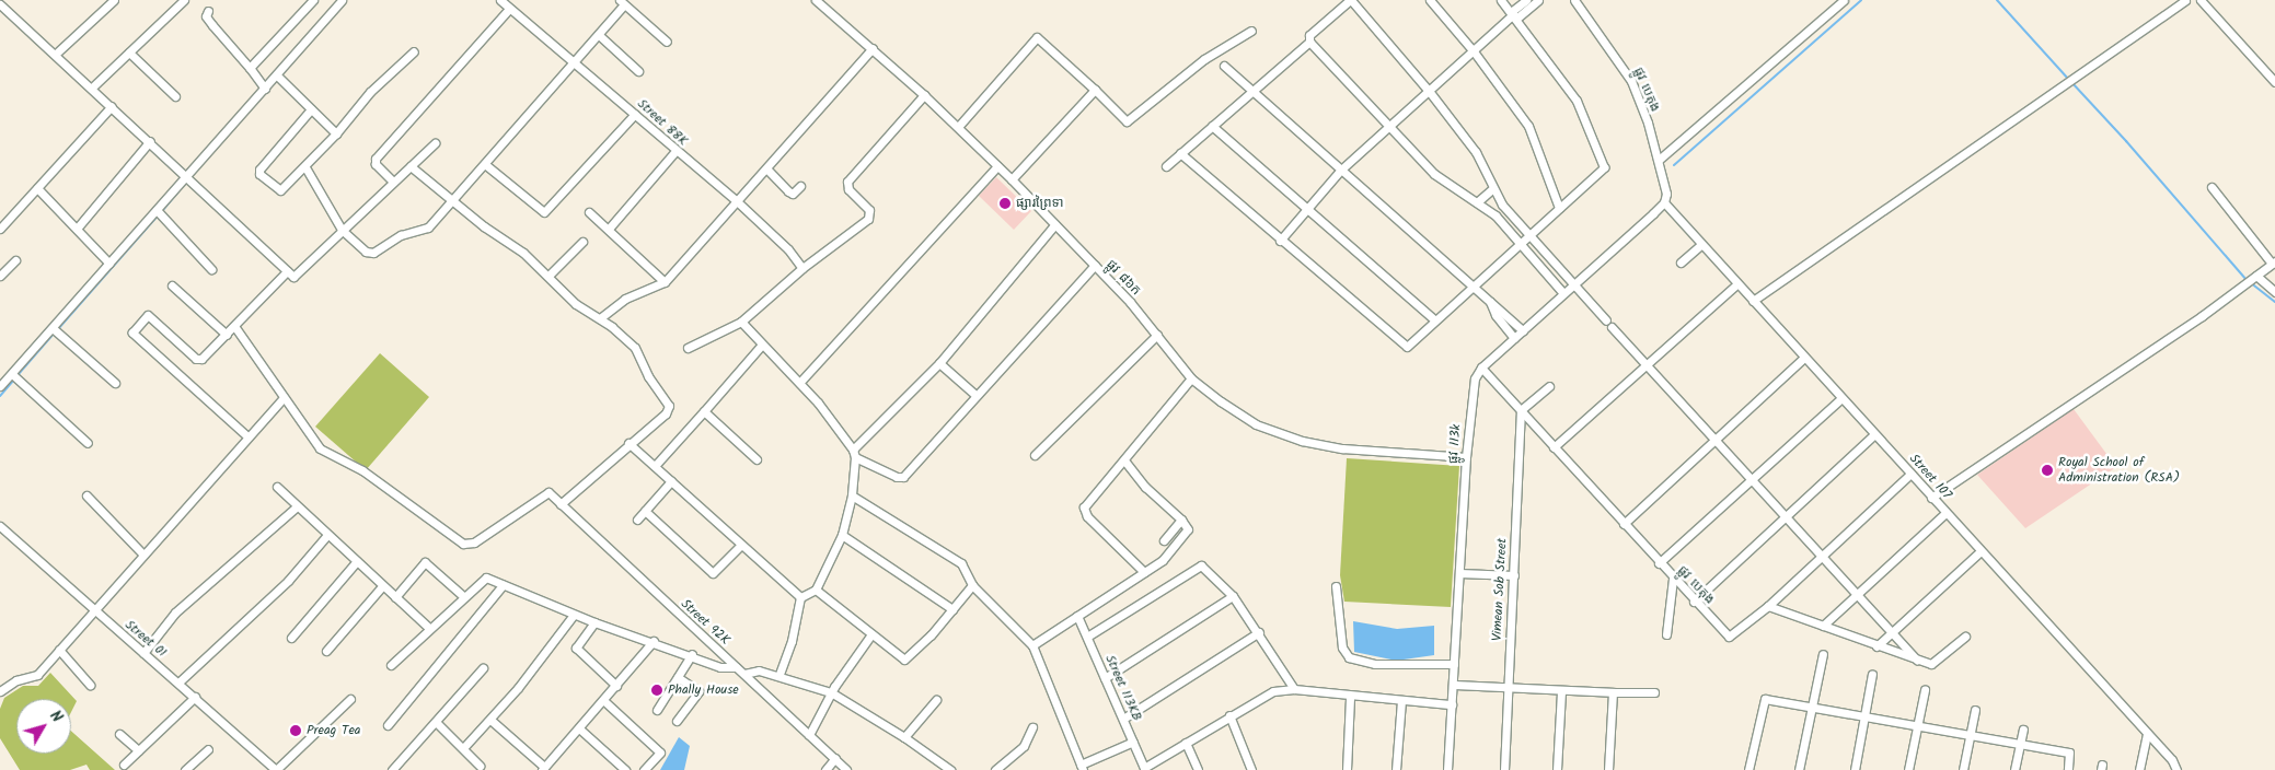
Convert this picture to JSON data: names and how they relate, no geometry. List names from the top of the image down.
{
  "streets": {
    "street": [
      "ផ្លូវ បេតុង",
      "Street 88K",
      "ផ្លូវ ៨៦ក",
      "ផ្លូវ 113k",
      "Street 107",
      "Vimean Sob Street",
      "Street 92K",
      "Street 01",
      "Street 113KB"
    ]
  },
  "crossings": [
    ["ផ្លូវ បេតុង", "ផ្លូវ 113k"],
    ["ផ្លូវ បេតុង", "Street 107"],
    ["ផ្លូវ បេតុង", "Vimean Sob Street"],
    ["ផ្លូវ ៨៦ក", "ផ្លូវ 113k"],
    ["ផ្លូវ 113k", "Street 107"]
  ],
  "places": [
    "ផ្សារព្រៃទា",
    "Royal School of Administration (RSA)",
    "Phally House",
    "Preag Tea"
  ],
  "north": "top right"
}
